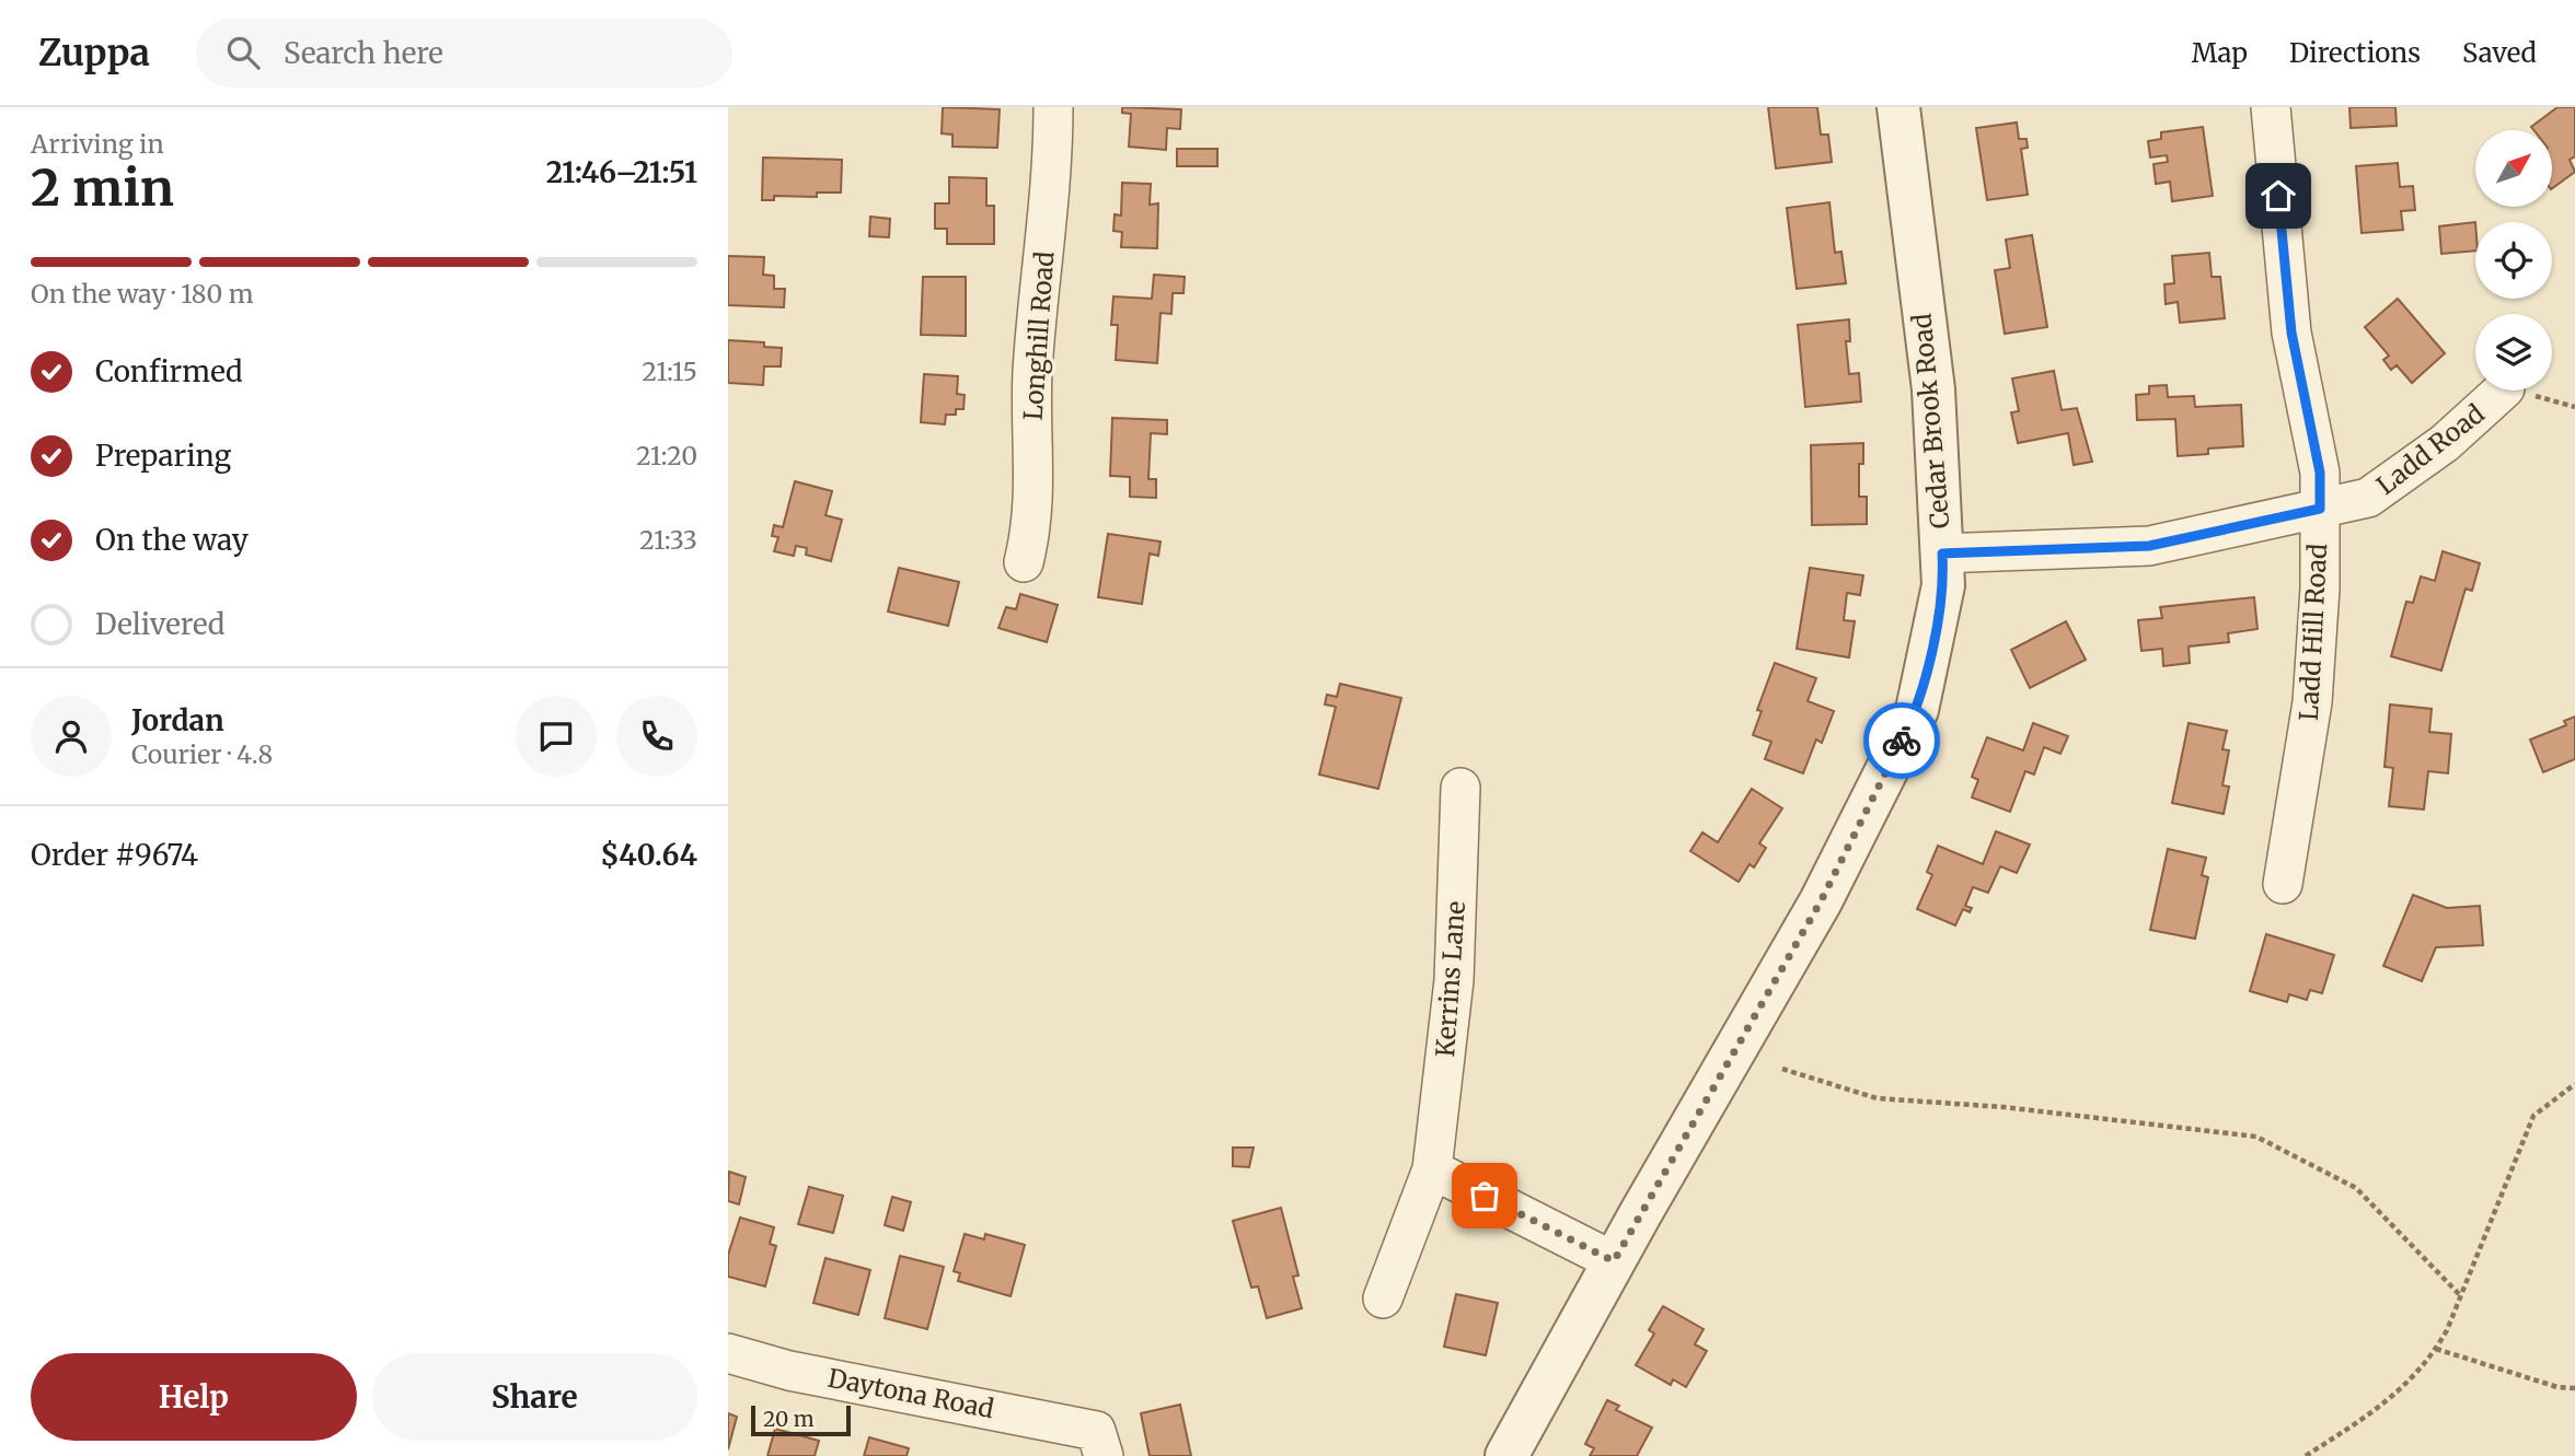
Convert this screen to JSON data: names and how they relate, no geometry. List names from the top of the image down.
{
  "streets": {
    "street": [
      "Longhill Road",
      "Cedar Brook Road",
      "Ladd Road",
      "Ladd Hill Road",
      "Kerrins Lane",
      "Daytona Road"
    ]
  },
  "crossings": [
    ["Cedar Brook Road", "Ladd Road"],
    ["Ladd Road", "Ladd Hill Road"]
  ],
  "scale_bar": "20 m",
  "north": "top right",
  "page": {
    "header": "Zuppa",
    "search": "Search here",
    "nav": ["Map", "Directions", "Saved"],
    "heading": ["2 min", "Arriving in", "21:46–21:51"],
    "panel": [
      "Jordan",
      "Courier · 4.8",
      "Order #9674",
      "$40.64"
    ],
    "bar": "On the way · 180 m",
    "list": [
      ["Confirmed", "21:15"],
      ["Preparing", "21:20"],
      ["On the way", "21:33"],
      "Delivered"
    ],
    "buttons": ["Help", "Share"],
    "scale": "20 m"
  }
}
